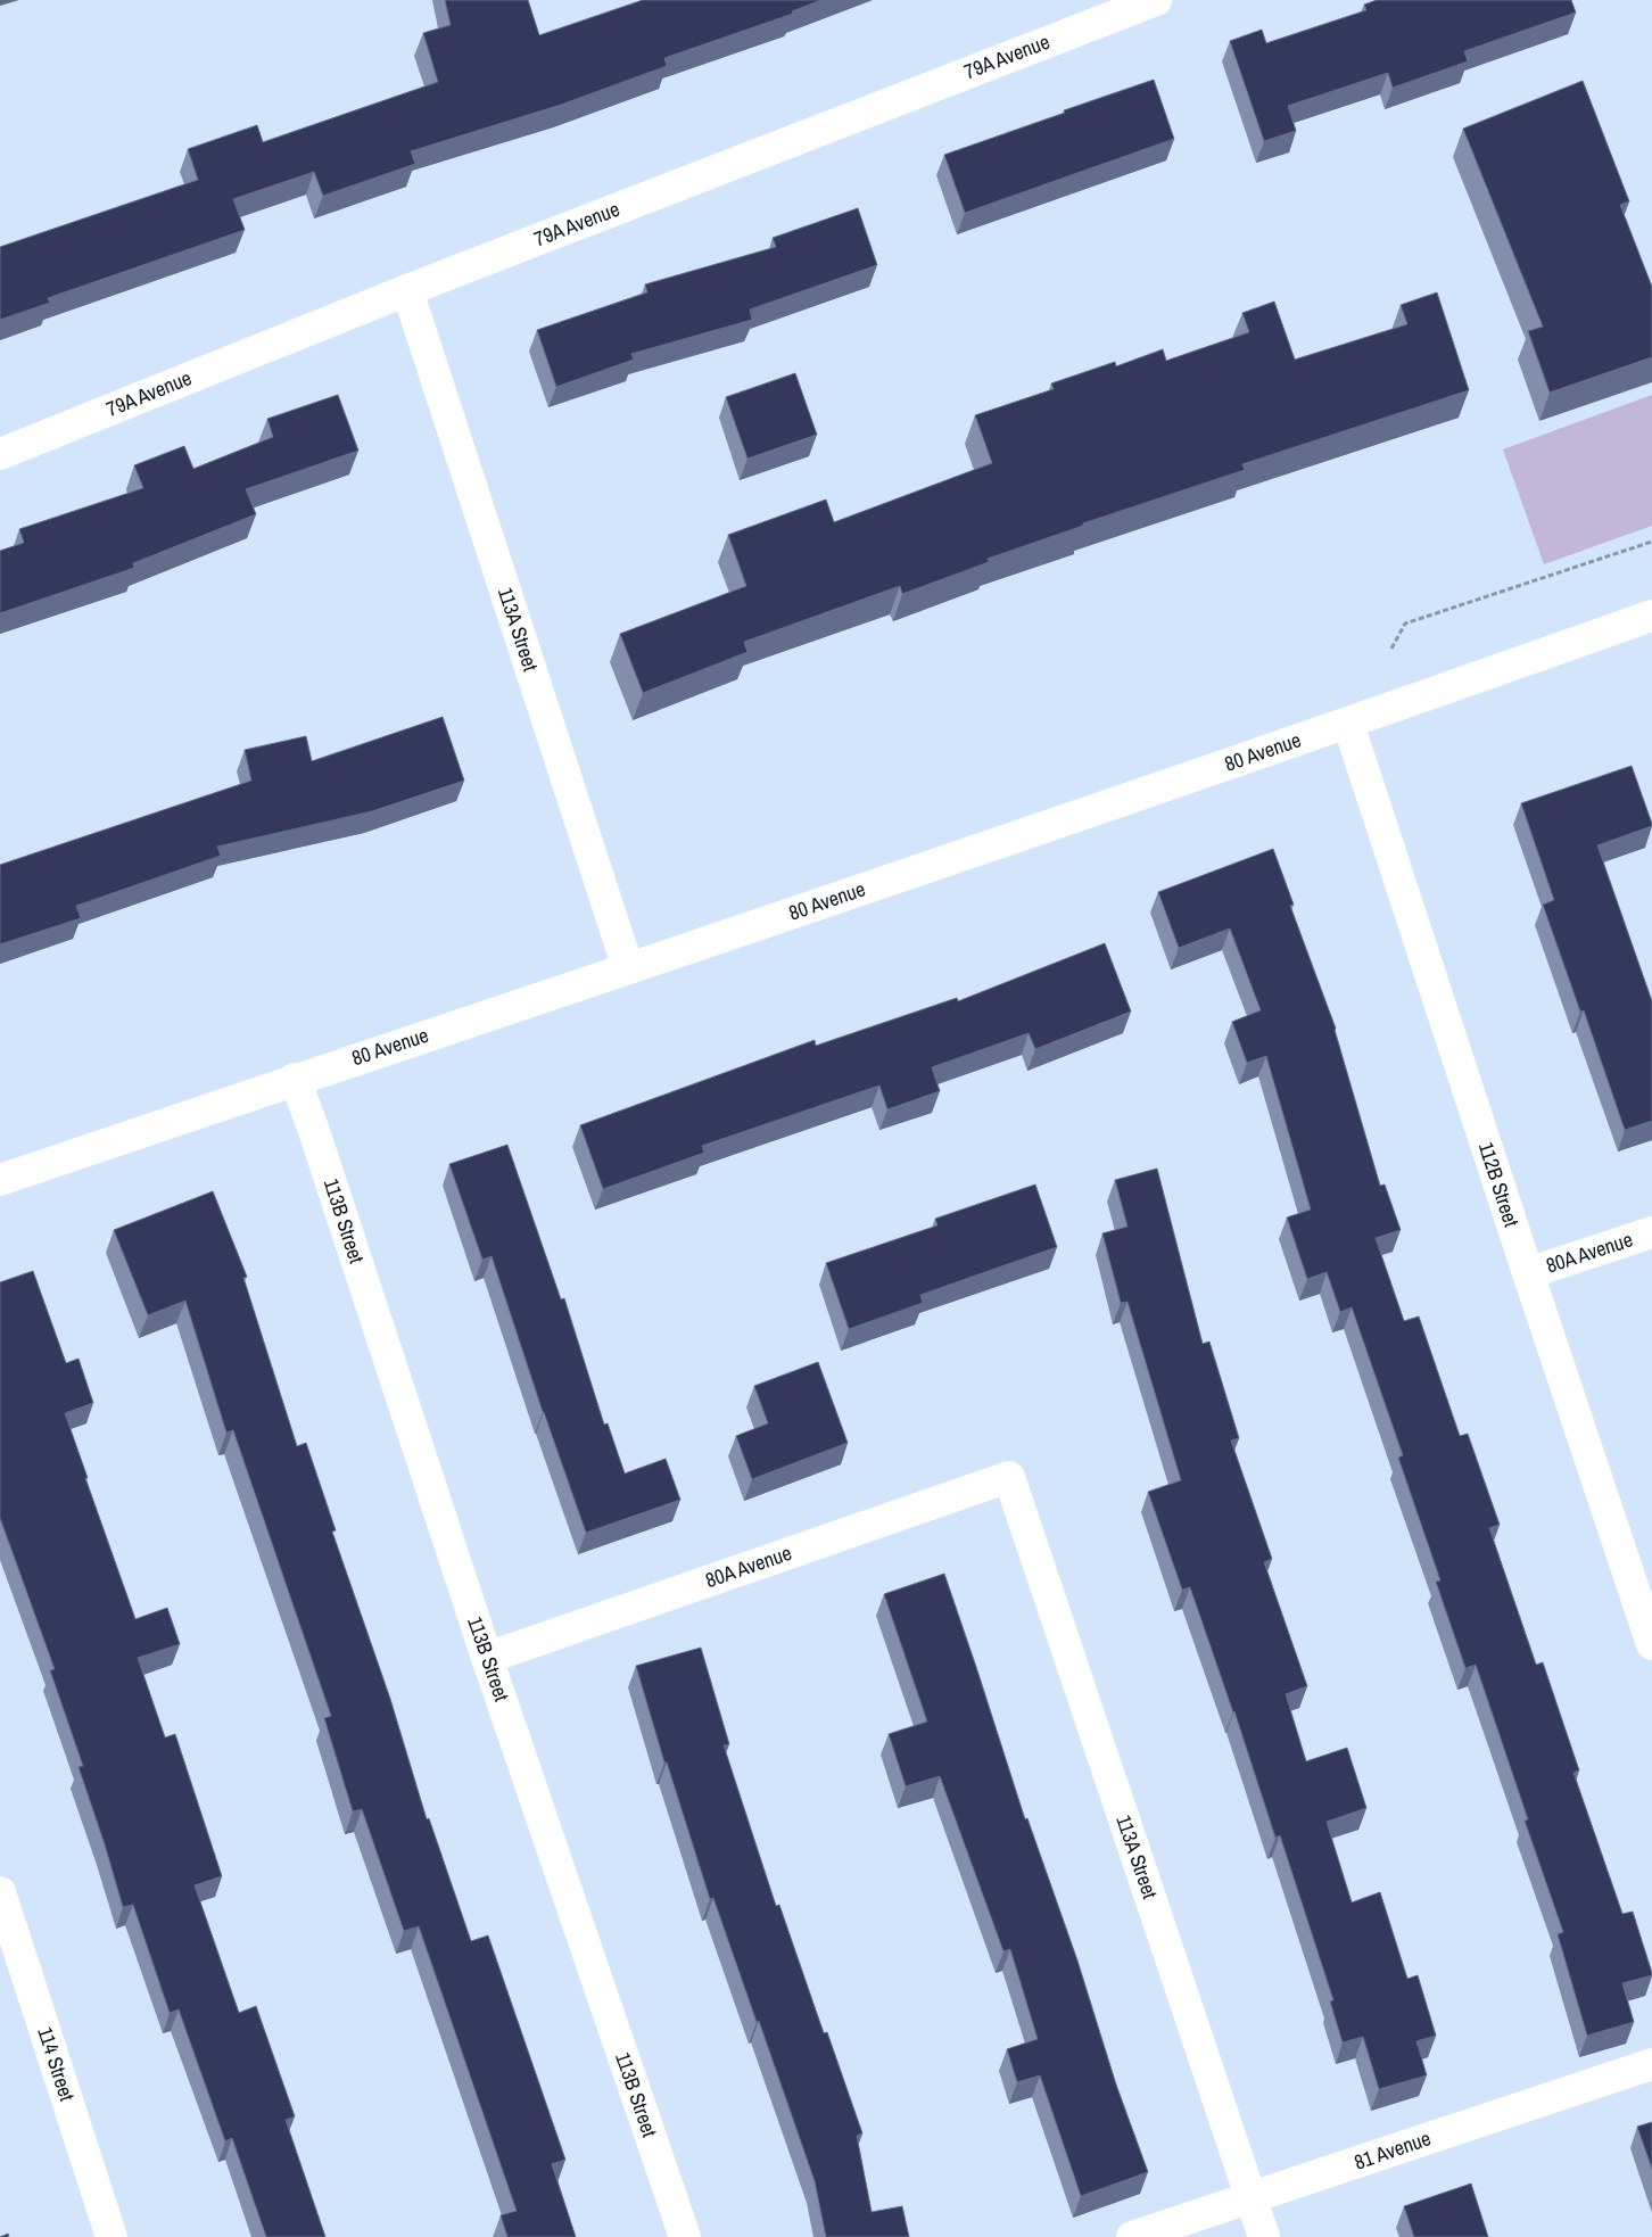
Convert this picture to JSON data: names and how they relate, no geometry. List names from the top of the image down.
{
  "streets": {
    "street": [
      "79A Avenue",
      "113A Street",
      "80 Avenue",
      "112B Street",
      "113B Street",
      "80A Avenue",
      "114 Street",
      "81 Avenue"
    ]
  },
  "crossings": [
    ["79A Avenue", "113A Street"],
    ["113A Street", "80 Avenue"],
    ["113A Street", "80A Avenue"],
    ["113A Street", "81 Avenue"],
    ["80 Avenue", "112B Street"],
    ["80 Avenue", "113B Street"],
    ["112B Street", "80A Avenue"],
    ["113B Street", "80A Avenue"]
  ]
}
